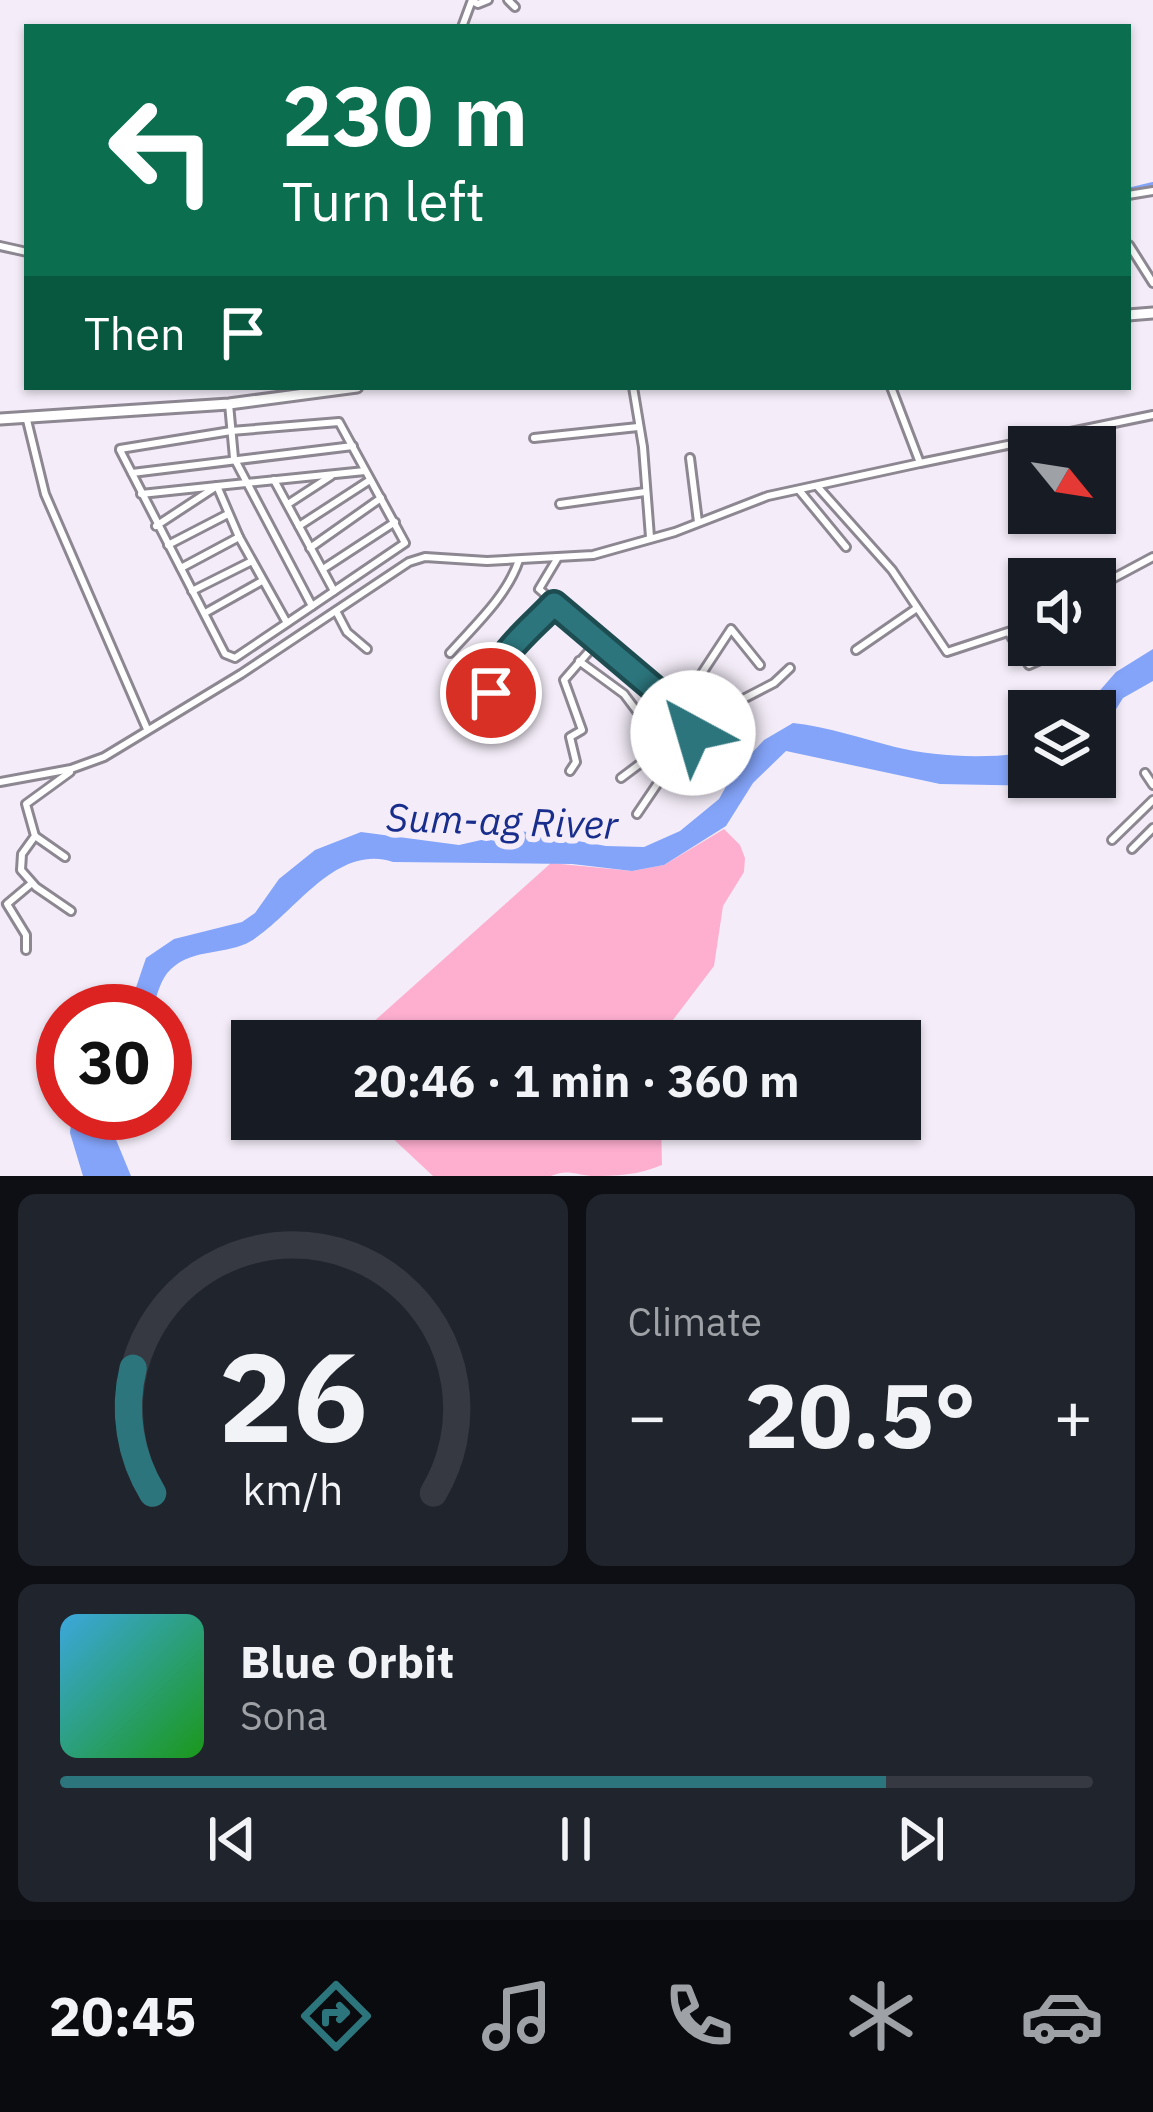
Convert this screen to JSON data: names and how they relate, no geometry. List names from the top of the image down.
{
  "water": ["Sum-ag River"],
  "north": "bottom right",
  "page": {
    "turn": ["230 m", "Turn left"],
    "then": "Then",
    "limit": "30",
    "trip": "20:46 · 1 min · 360 m",
    "tile": "Climate",
    "heat": ["−", "20.5°", "+"],
    "song": ["Blue Orbit", "Sona"],
    "tabs": "20:45",
    "gauge": ["26", "km/h"]
  }
}
